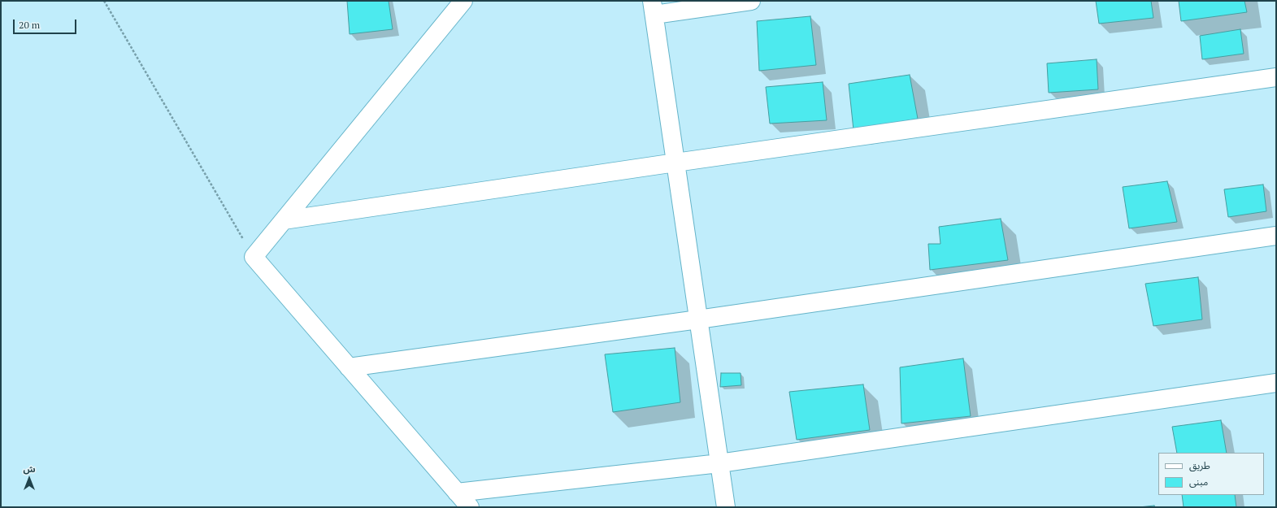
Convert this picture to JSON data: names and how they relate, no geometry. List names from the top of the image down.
{
  "legend": ["طريق", "مبنى"],
  "scale_bar": "20 m",
  "north": "top"
}
